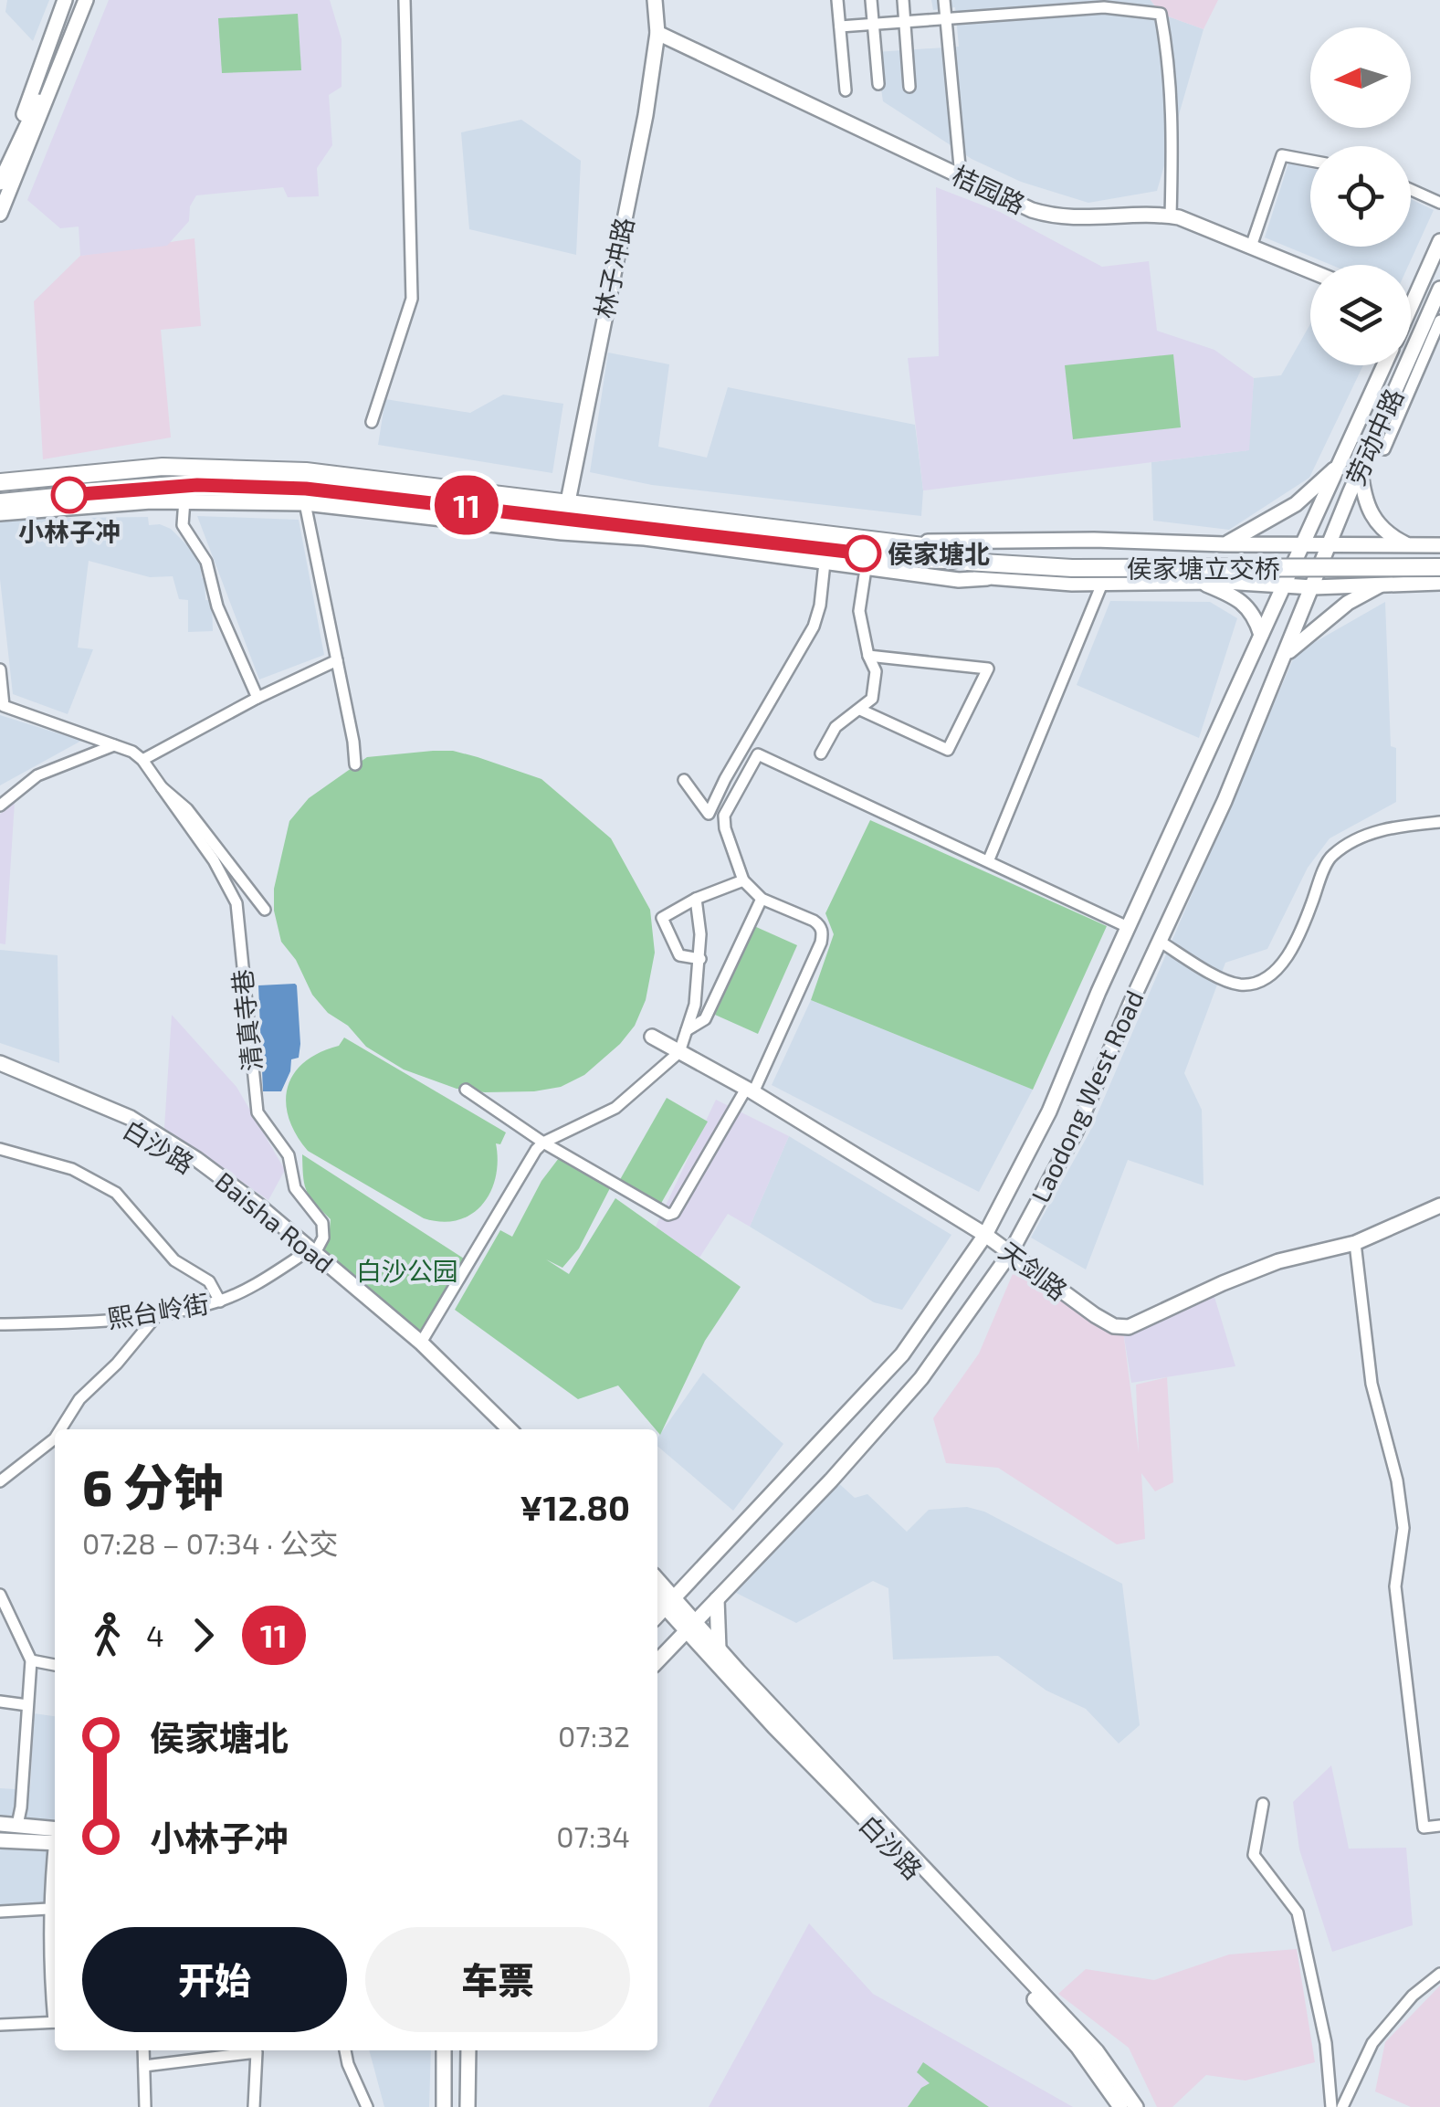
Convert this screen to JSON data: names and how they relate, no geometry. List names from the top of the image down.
{
  "streets": {
    "main road": ["侯家塘立交桥"],
    "street": [
      "桔园路",
      "林子冲路",
      "劳动中路",
      "清真寺巷",
      "Laodong West Road",
      "白沙路",
      "Baisha Road",
      "天剑路",
      "熙台岭街"
    ]
  },
  "crossings": [
    ["桔园路", "林子冲路"],
    ["劳动中路", "Laodong West Road"],
    ["清真寺巷", "白沙路"],
    ["清真寺巷", "Baisha Road"],
    ["清真寺巷", "熙台岭街"],
    ["Laodong West Road", "白沙路"],
    ["Laodong West Road", "天剑路"],
    ["白沙路", "Baisha Road"],
    ["白沙路", "熙台岭街"],
    ["Baisha Road", "熙台岭街"]
  ],
  "parks": ["白沙公园"],
  "places": ["小林子冲", "侯家塘北"],
  "lines": ["bus line 11"],
  "north": "left",
  "page": {
    "on_map": "11",
    "heading": ["6 分钟", "07:28 – 07:34 · 公交", "¥12.80"],
    "legs": ["4", "11"],
    "list": [
      {
        "name": "侯家塘北",
        "value": "07:32"
      },
      {
        "name": "小林子冲",
        "value": "07:34"
      }
    ],
    "buttons": ["开始", "车票"]
  }
}
